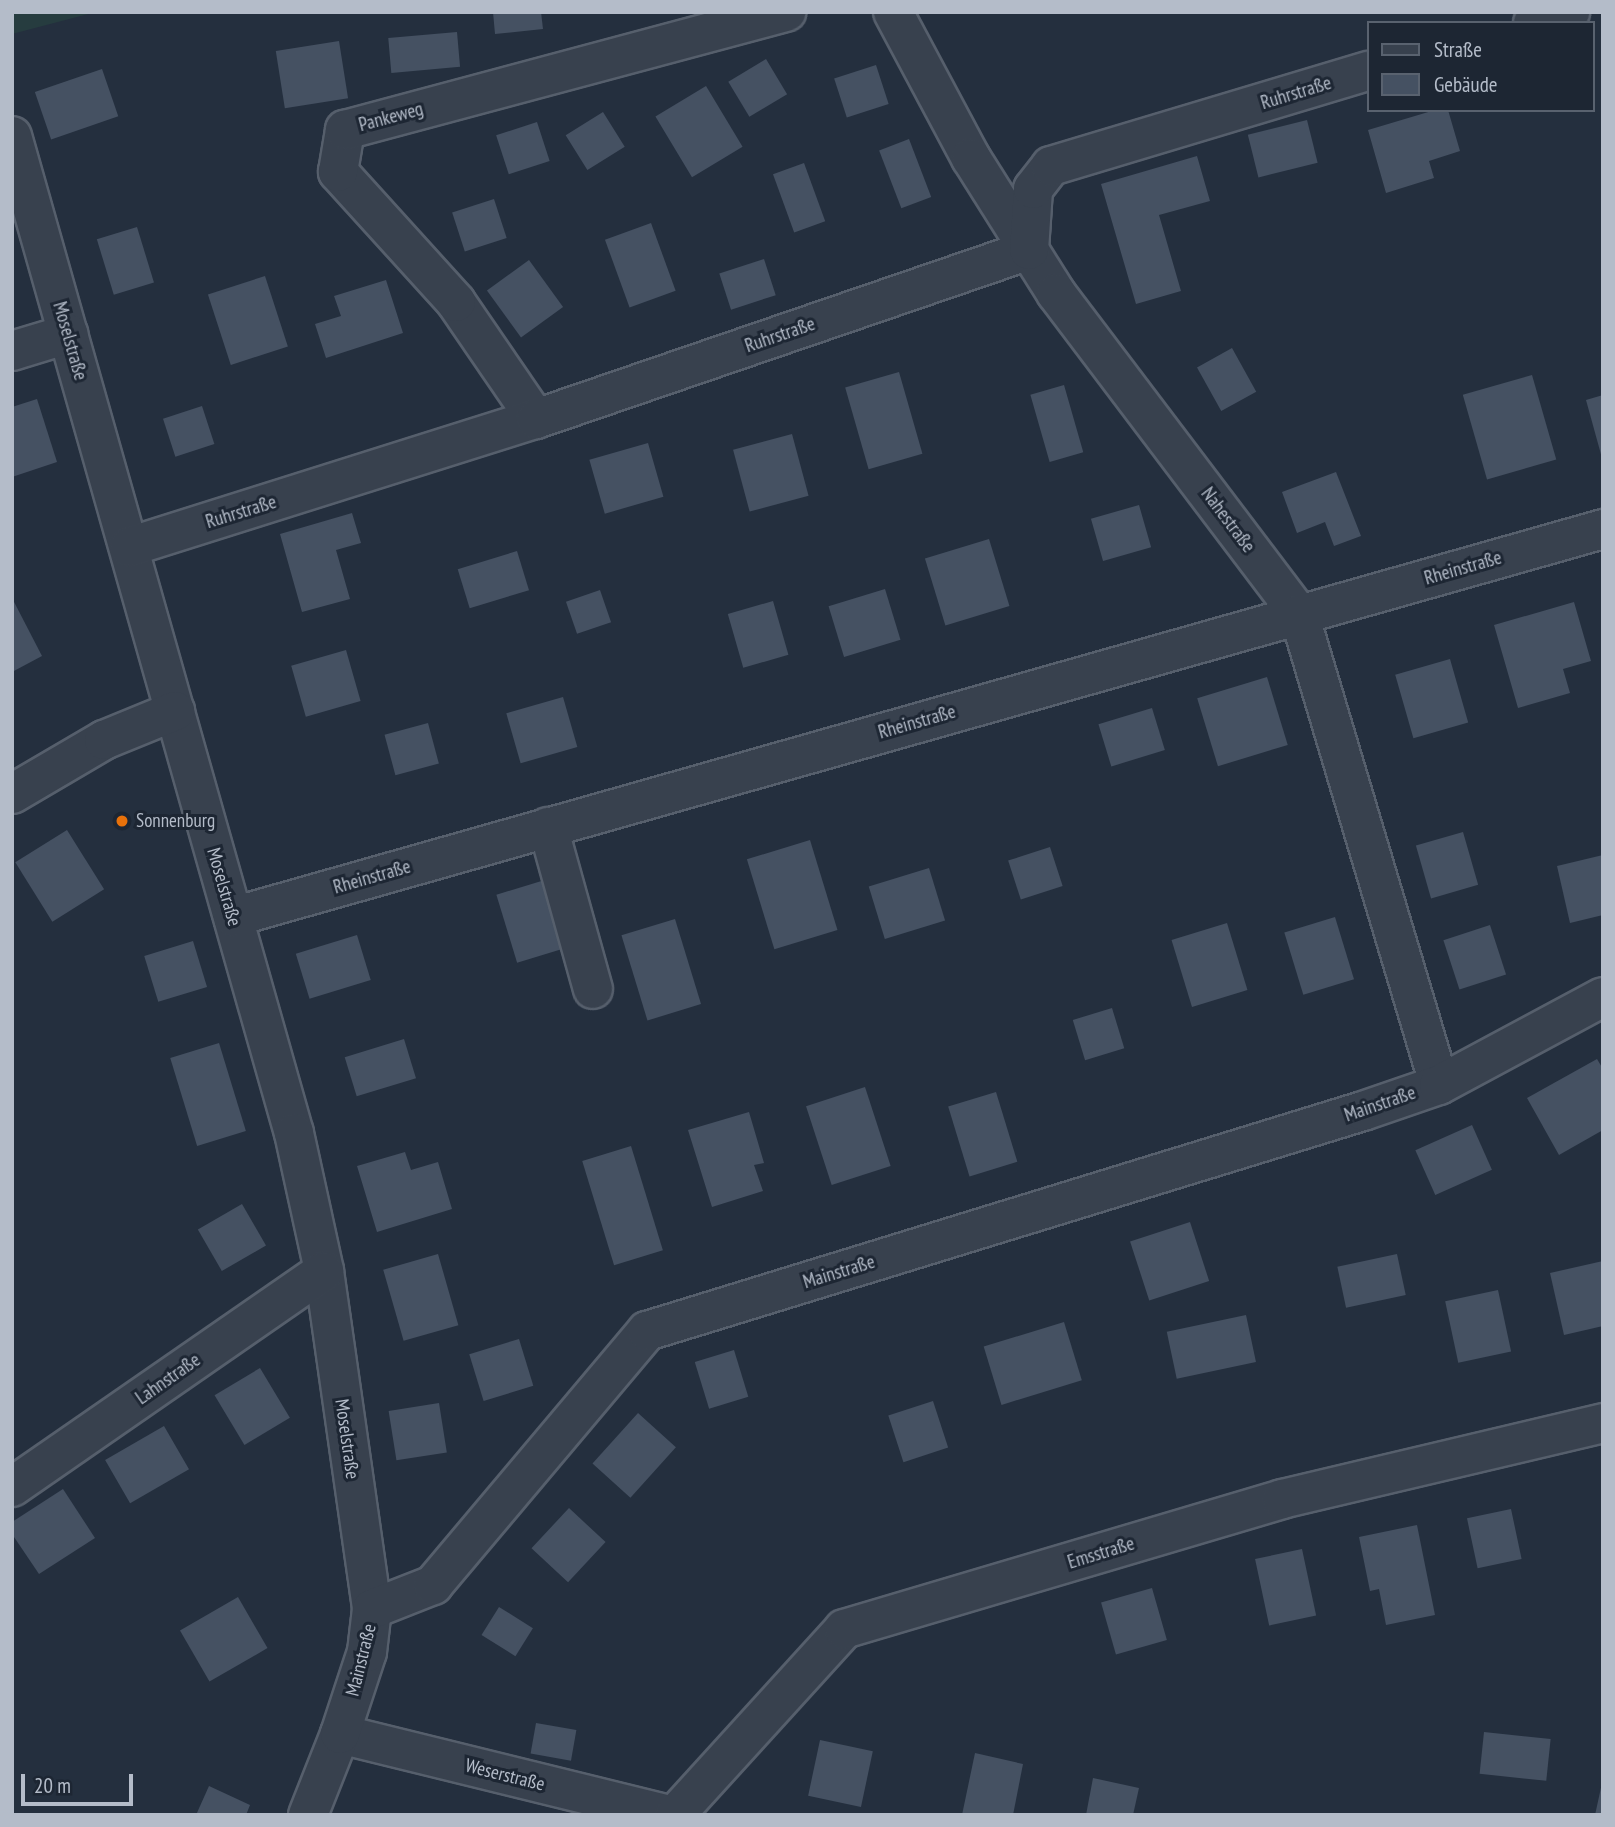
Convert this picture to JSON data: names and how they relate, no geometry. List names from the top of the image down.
{
  "streets": {
    "street": [
      "Ruhrstraße",
      "Pankeweg",
      "Moselstraße",
      "Nahestraße",
      "Rheinstraße",
      "Mainstraße",
      "Lahnstraße",
      "Emsstraße",
      "Weserstraße"
    ]
  },
  "crossings": [
    ["Ruhrstraße", "Pankeweg"],
    ["Ruhrstraße", "Moselstraße"],
    ["Ruhrstraße", "Nahestraße"],
    ["Moselstraße", "Rheinstraße"],
    ["Moselstraße", "Mainstraße"],
    ["Moselstraße", "Lahnstraße"],
    ["Nahestraße", "Rheinstraße"],
    ["Nahestraße", "Mainstraße"],
    ["Mainstraße", "Weserstraße"]
  ],
  "places": ["Sonnenburg"],
  "legend": ["Straße", "Gebäude"],
  "scale_bar": "20 m"
}
